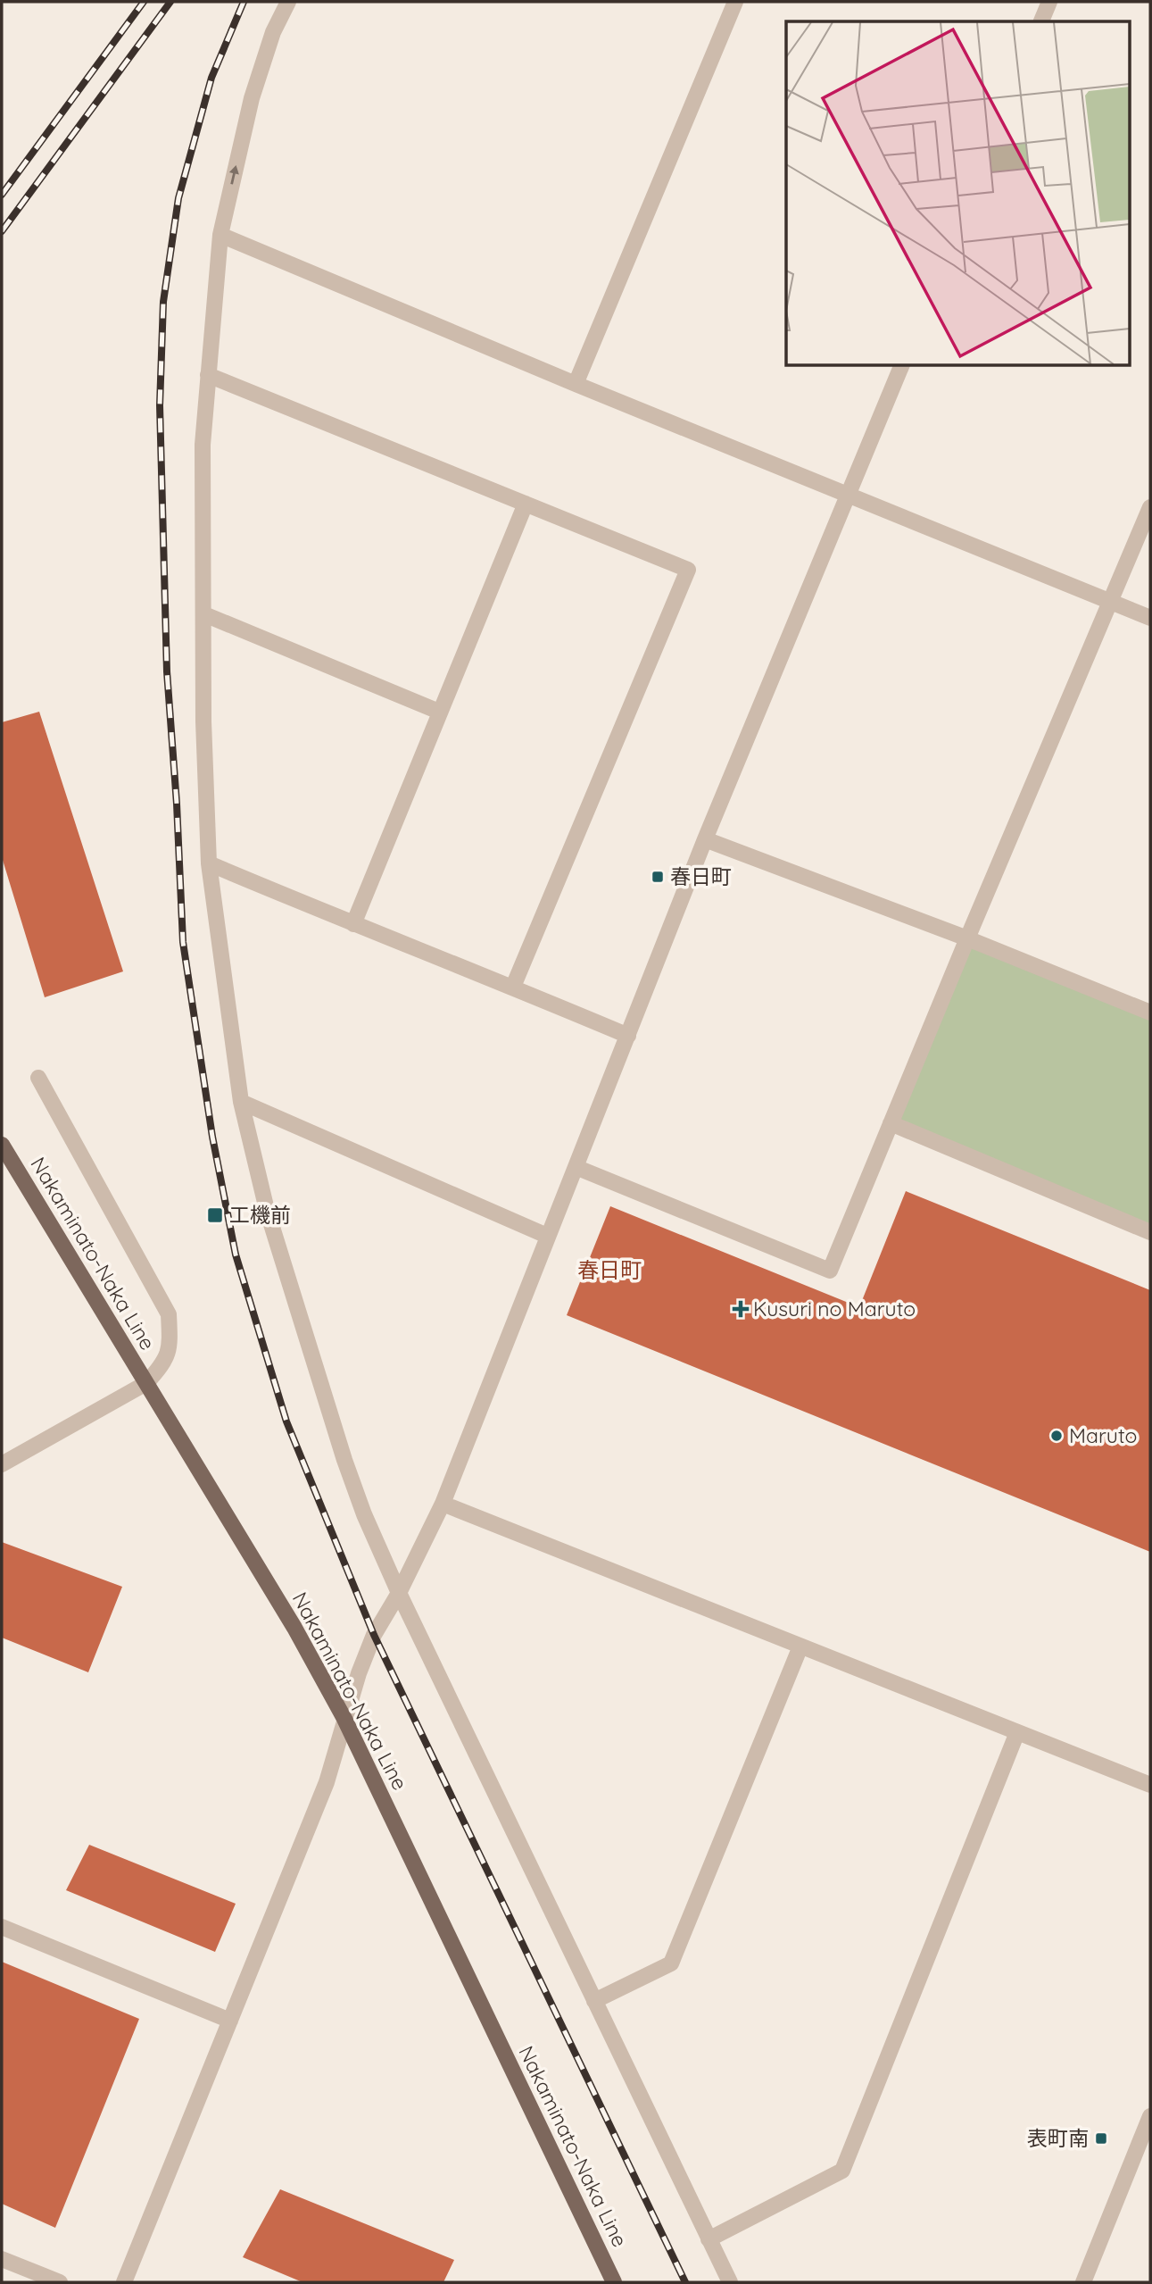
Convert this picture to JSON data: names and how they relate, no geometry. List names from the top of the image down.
{
  "streets": {
    "main road": ["Nakaminato-Naka Line"]
  },
  "districts": ["春日町"],
  "places": {
    "transit": ["春日町", "工機前", "表町南"],
    "health": ["Kusuri no Maruto"],
    "other": ["Maruto"]
  }
}
